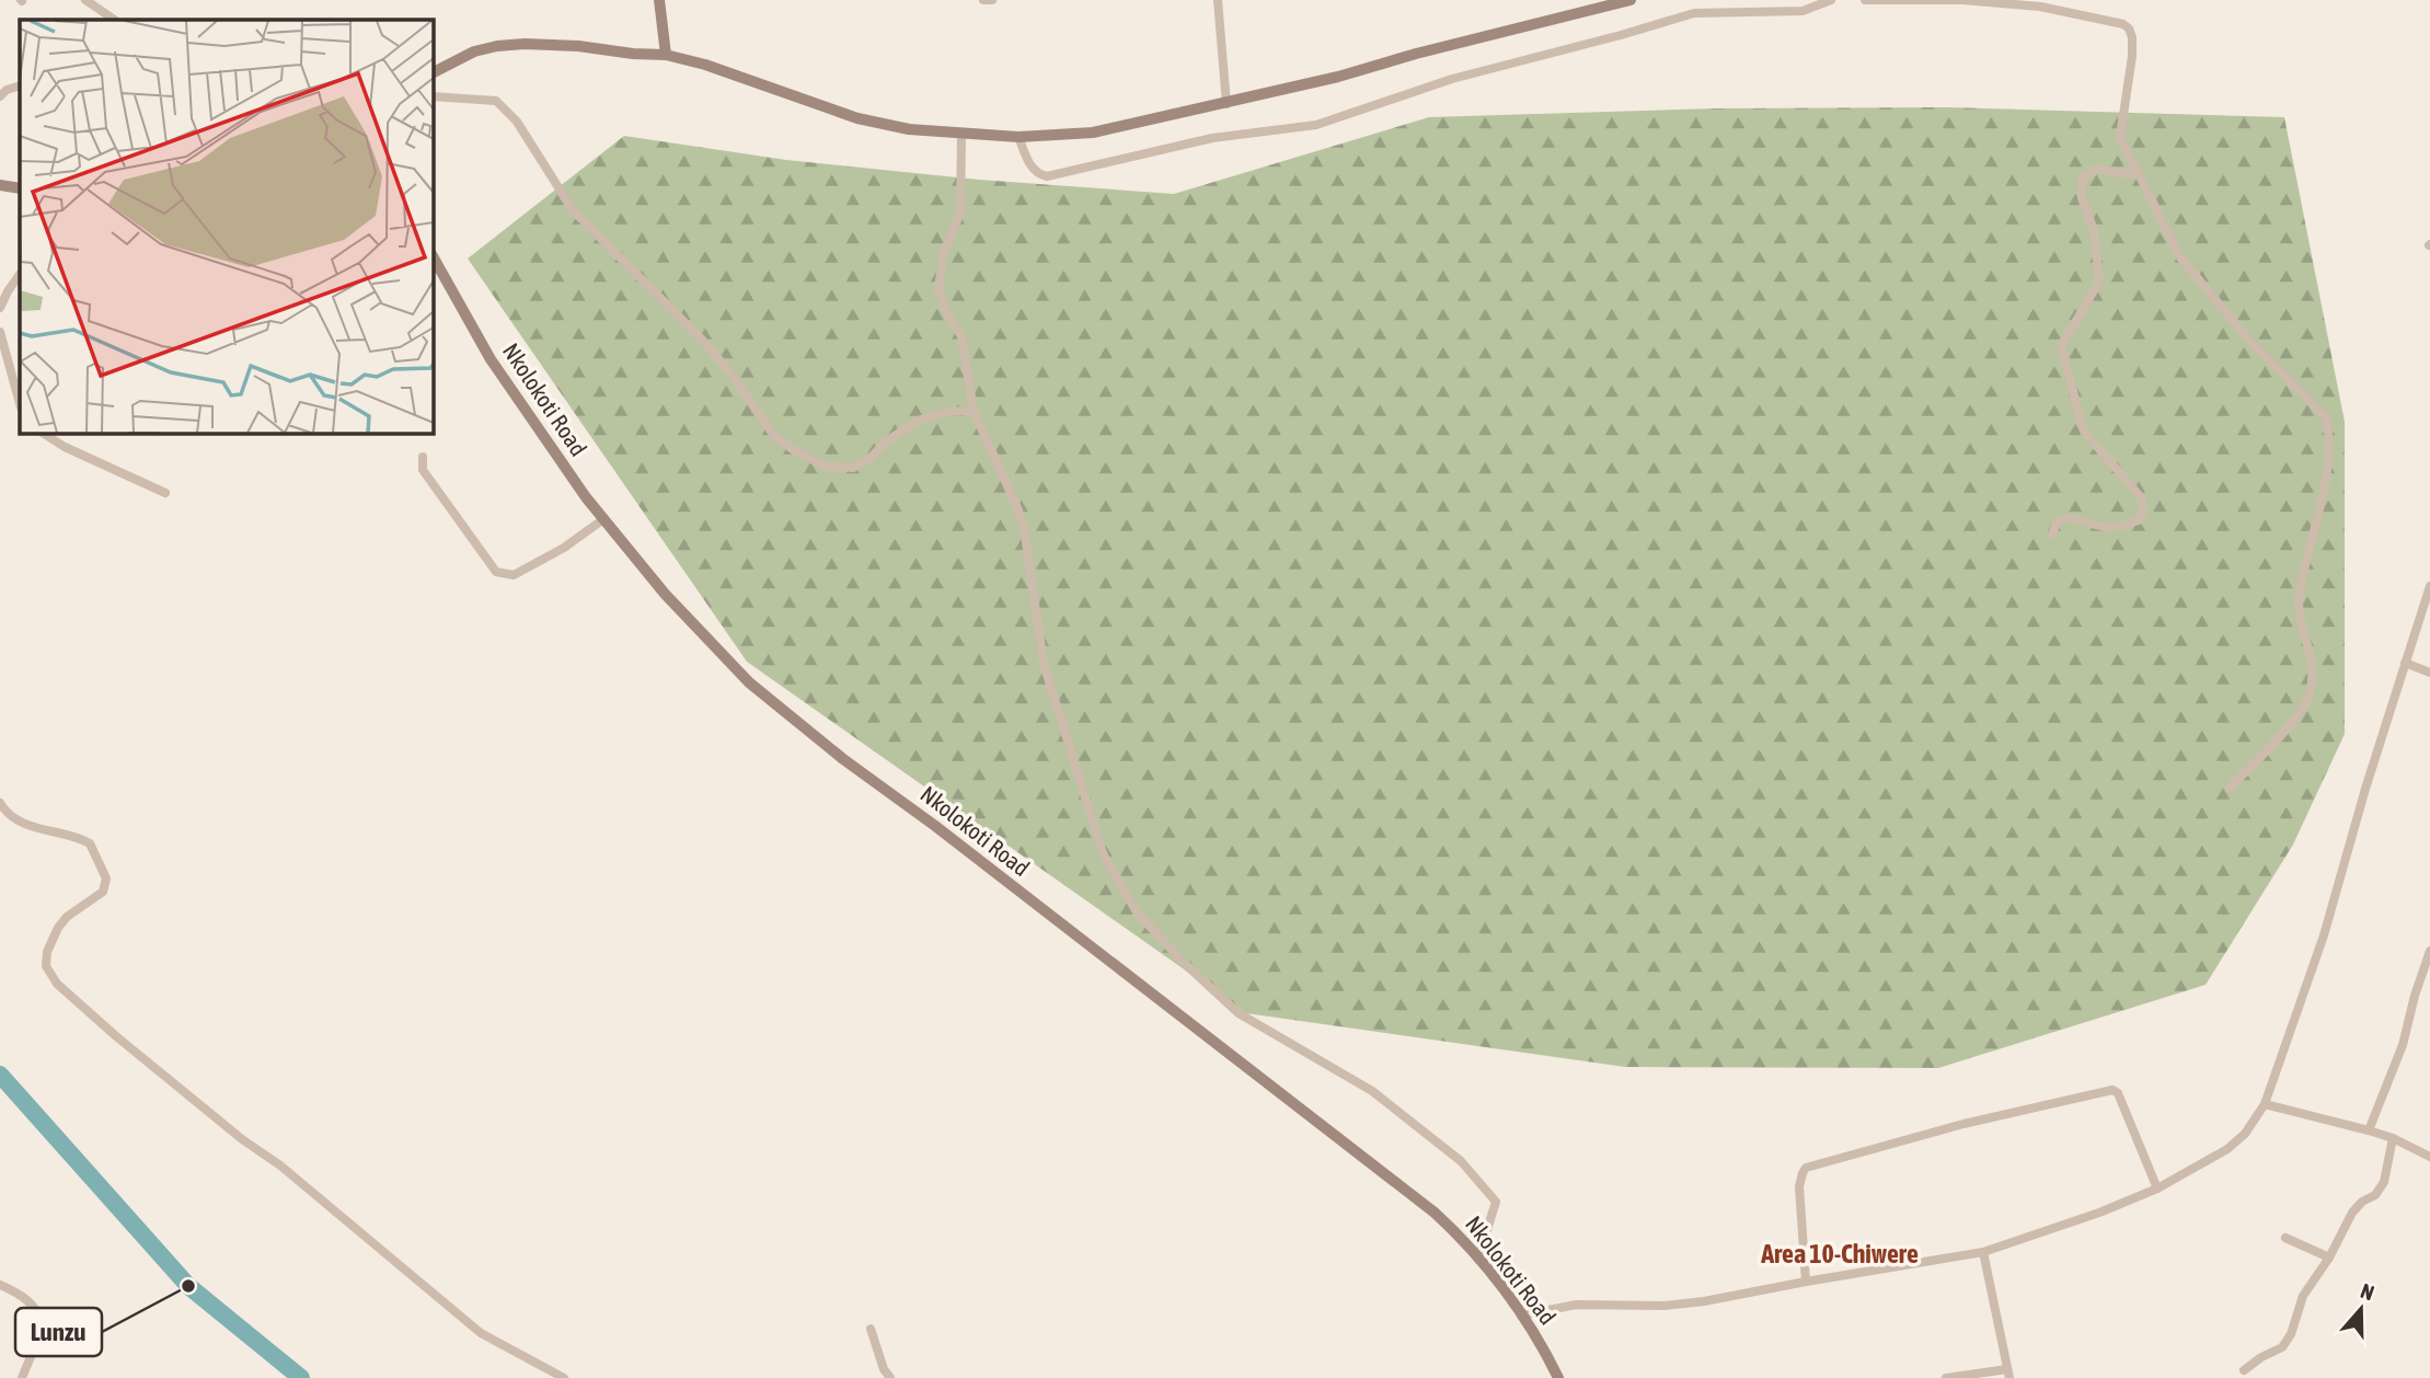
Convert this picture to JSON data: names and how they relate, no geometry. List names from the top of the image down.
{
  "streets": {
    "main road": ["Nkolokoti Road"]
  },
  "districts": ["Area 10-Chiwere"],
  "places": ["Lunzu"],
  "north": "top"
}
